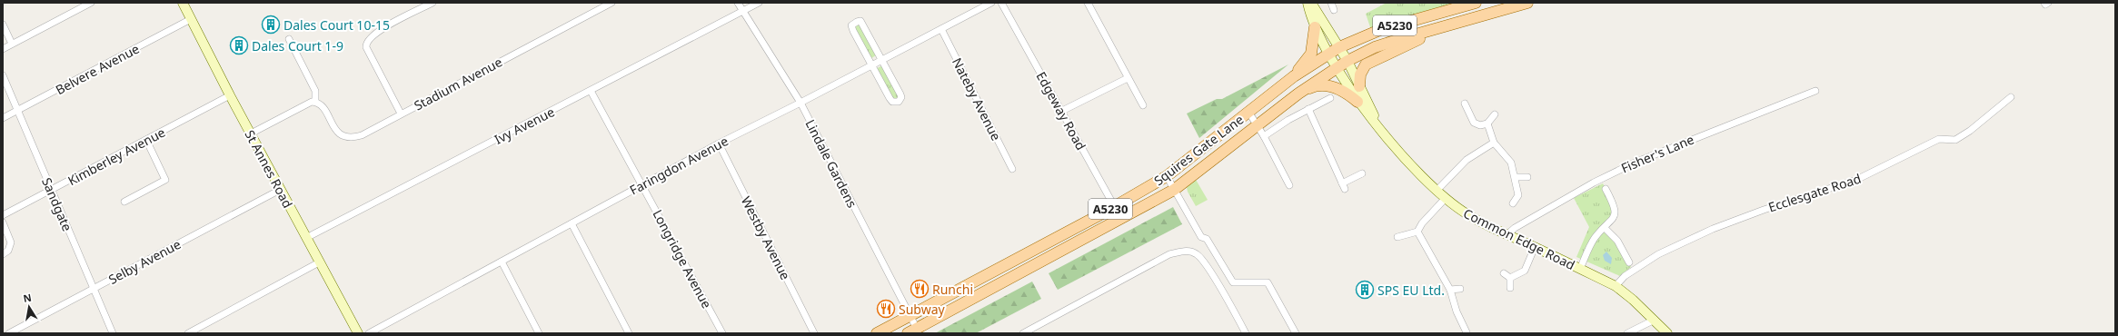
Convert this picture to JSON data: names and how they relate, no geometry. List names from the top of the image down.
{
  "streets": {
    "main road": [
      "A5230",
      "Squires Gate Lane",
      "St Annes Road",
      "Common Edge Road"
    ],
    "street": [
      "Belvere Avenue",
      "Stadium Avenue",
      "Nateby Avenue",
      "Edgeway Road",
      "Ivy Avenue",
      "Fisher's Lane",
      "Kimberley Avenue",
      "Lindale Gardens",
      "Faringdon Avenue",
      "Ecclesgate Road",
      "Sandgate",
      "Westby Avenue",
      "Longridge Avenue",
      "Selby Avenue"
    ]
  },
  "crossings": [
    ["A5230", "Squires Gate Lane"],
    ["A5230", "Common Edge Road"],
    ["Belvere Avenue", "St Annes Road"],
    ["Belvere Avenue", "Sandgate"],
    ["Nateby Avenue", "Faringdon Avenue"],
    ["Edgeway Road", "Squires Gate Lane"],
    ["Ivy Avenue", "Lindale Gardens"],
    ["Ivy Avenue", "St Annes Road"],
    ["Ivy Avenue", "Longridge Avenue"],
    ["Squires Gate Lane", "Lindale Gardens"],
    ["Squires Gate Lane", "Common Edge Road"],
    ["Fisher's Lane", "Common Edge Road"],
    ["Kimberley Avenue", "St Annes Road"],
    ["Kimberley Avenue", "Sandgate"],
    ["Lindale Gardens", "Faringdon Avenue"],
    ["Faringdon Avenue", "Westby Avenue"],
    ["Faringdon Avenue", "Longridge Avenue"],
    ["St Annes Road", "Selby Avenue"],
    ["Ecclesgate Road", "Common Edge Road"],
    ["Sandgate", "Selby Avenue"]
  ],
  "places": {
    "building": ["Dales Court 10-15", "Dales Court 1-9", "SPS EU Ltd."],
    "restaurant": ["Runchi", "Subway"]
  },
  "north": "top"
}
